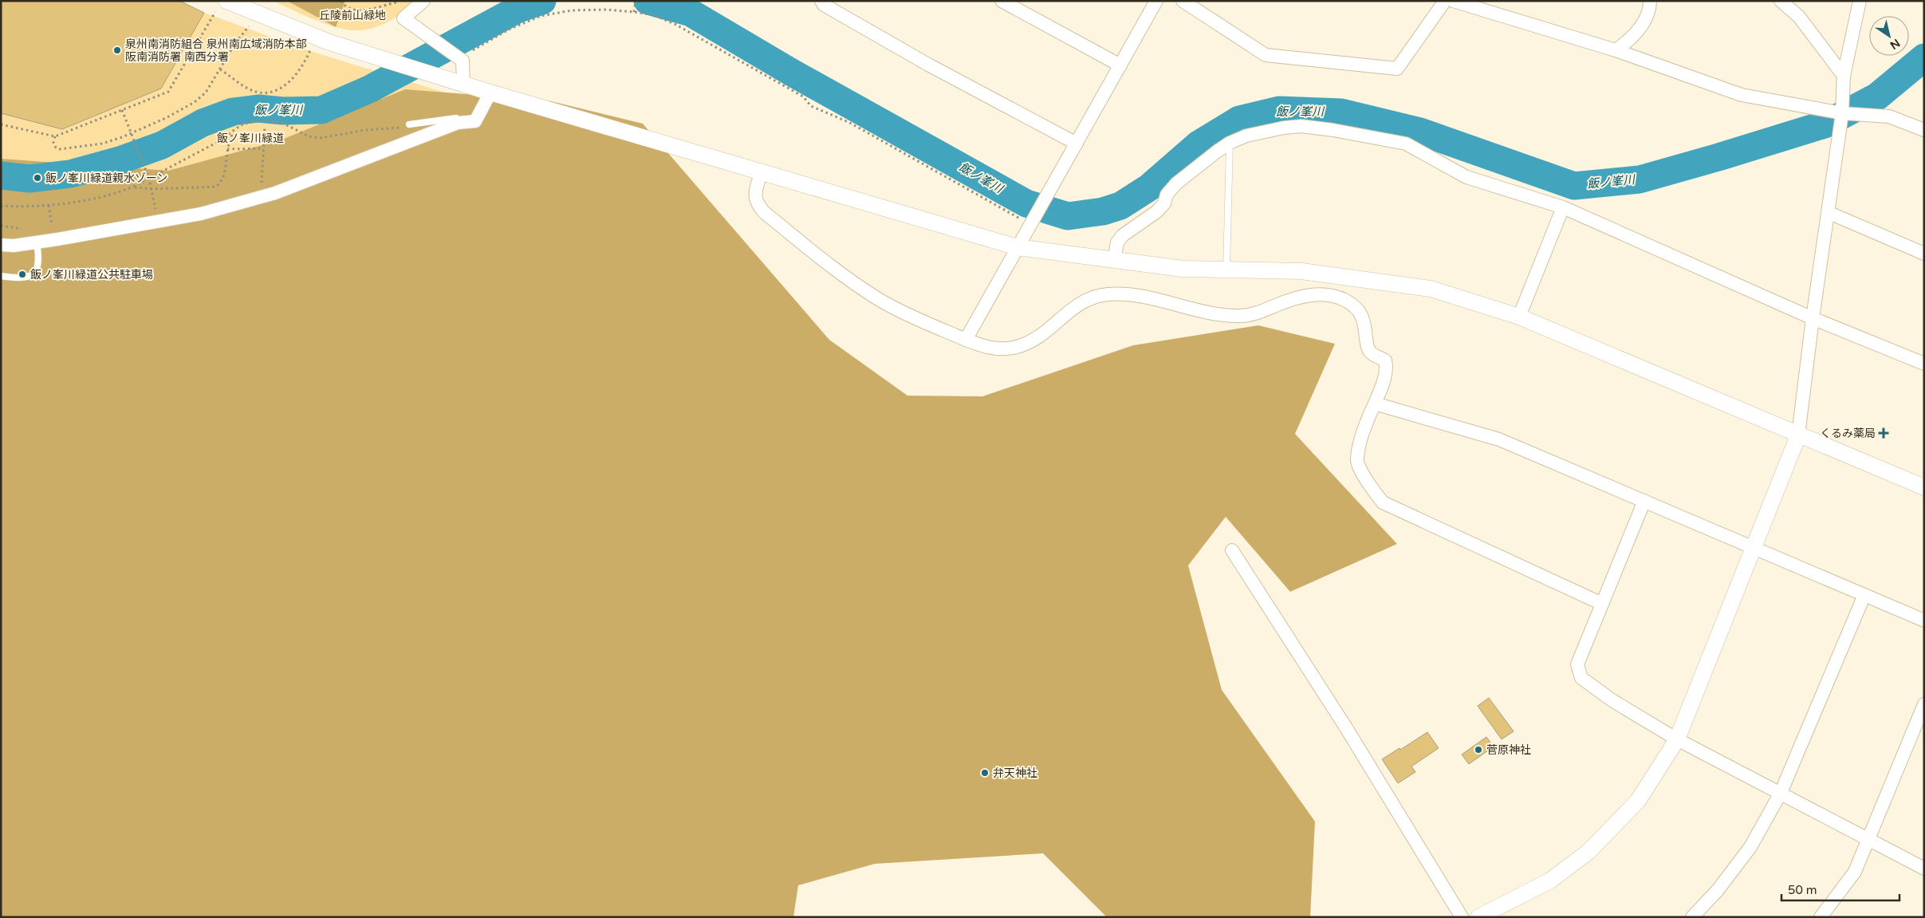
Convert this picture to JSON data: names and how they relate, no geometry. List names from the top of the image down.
{
  "water": ["飯ノ峯川"],
  "parks": ["丘陵前山緑地", "飯ノ峯川緑道"],
  "places": {
    "other": [
      "泉州南消防組合 泉州南広域消防本部 阪南消防署 南西分署",
      "飯ノ峯川緑道親水ゾーン",
      "飯ノ峯川緑道公共駐車場",
      "菅原神社",
      "弁天神社"
    ],
    "health": ["くるみ薬局"]
  },
  "scale_bar": "50 m",
  "north": "bottom right"
}
